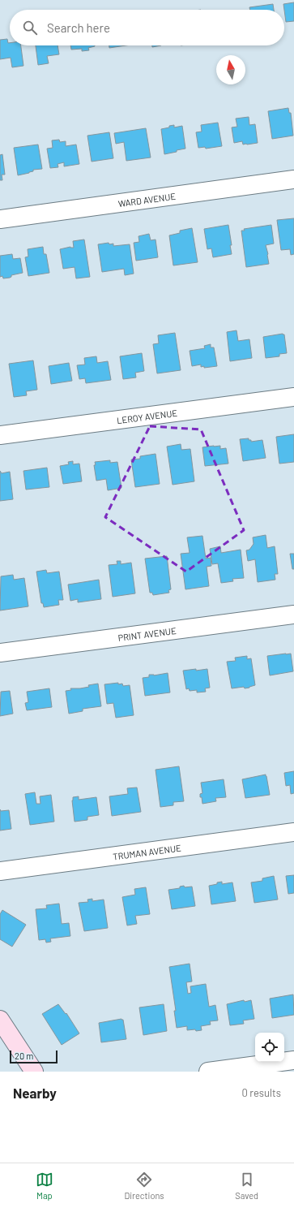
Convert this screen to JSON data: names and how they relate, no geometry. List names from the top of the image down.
{
  "streets": {
    "street": [
      "WARD AVENUE",
      "LEROY AVENUE",
      "PRINT AVENUE",
      "TRUMAN AVENUE"
    ]
  },
  "scale_bar": "20 m",
  "north": "top",
  "page": {
    "search": "Search here",
    "scale": "20 m",
    "heading": ["Nearby", "0 results"],
    "nav": ["Map", "Directions", "Saved"]
  }
}
